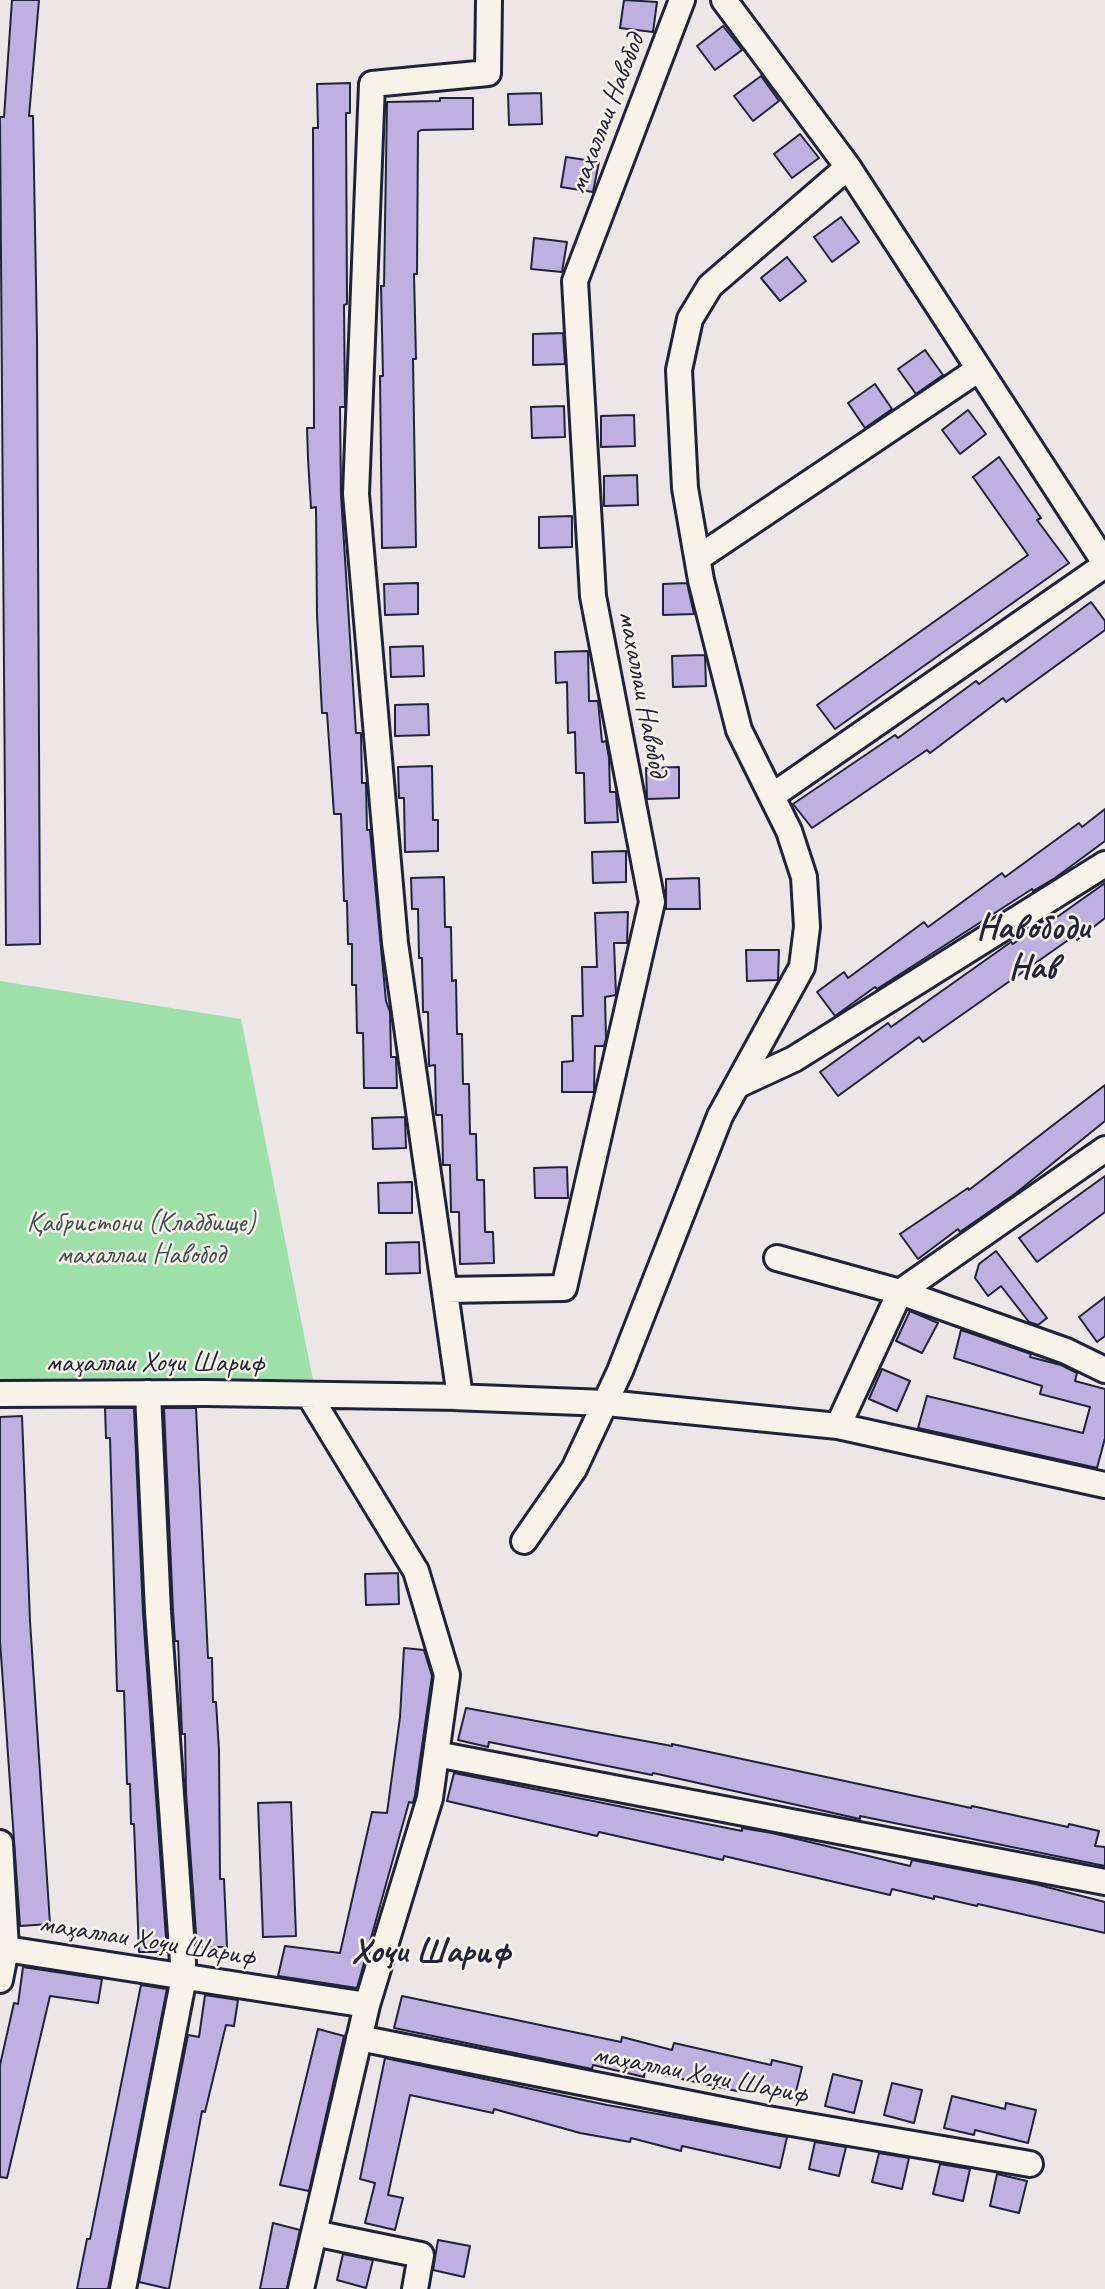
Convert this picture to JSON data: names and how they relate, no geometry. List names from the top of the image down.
{
  "streets": {
    "street": ["махаллаи Навобод", "маҳаллаи Хоҷи Шариф"]
  },
  "districts": ["Навободи Нав", "Хоҷи Шариф"],
  "parks": ["Қабристони (Кладбище) махаллаи Навобод"]
}
